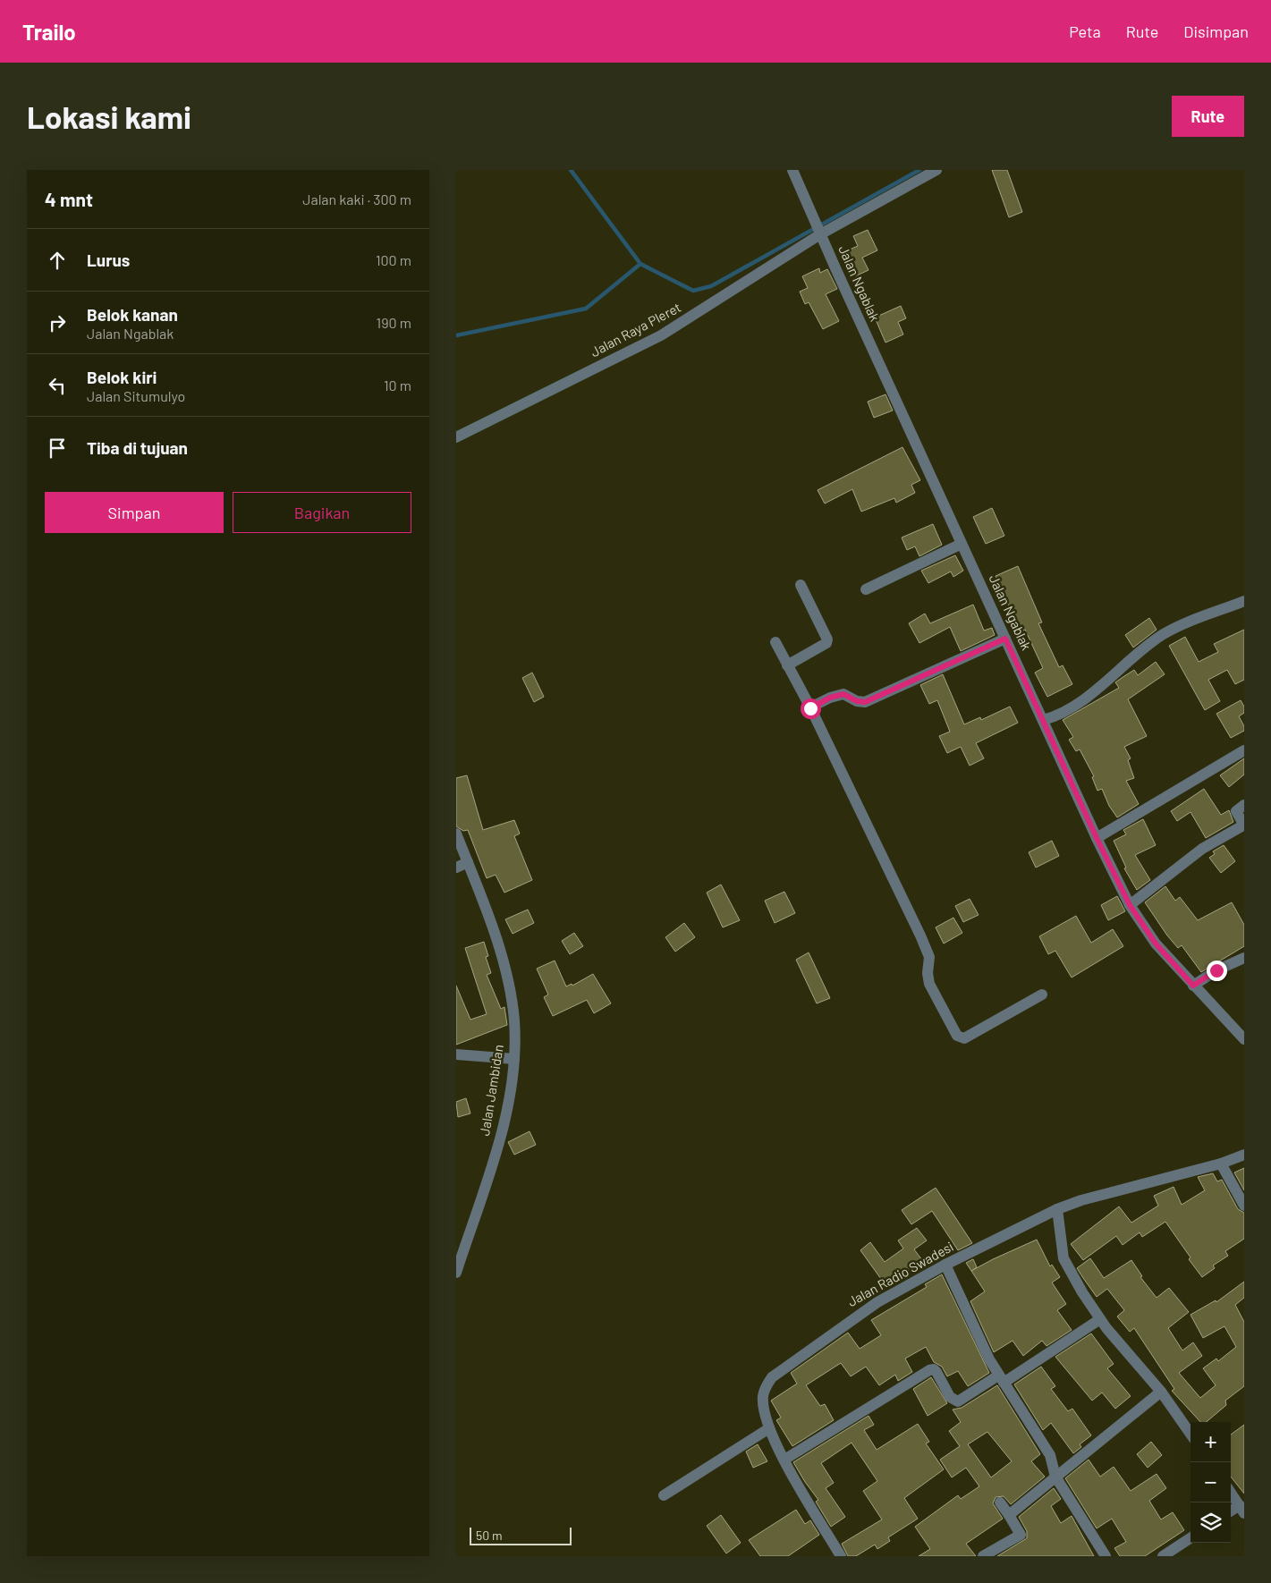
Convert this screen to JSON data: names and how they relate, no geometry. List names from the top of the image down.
{
  "streets": {
    "street": [
      "Jalan Ngablak",
      "Jalan Raya Pleret",
      "Jalan Jambidan",
      "Jalan Radio Swadesi"
    ]
  },
  "crossings": [
    ["Jalan Ngablak", "Jalan Raya Pleret"]
  ],
  "scale_bar": "50 m",
  "page": {
    "header": "Trailo",
    "nav": ["Peta", "Rute", "Disimpan"],
    "buttons": [
      "Rute",
      ["Simpan", "Bagikan"]
    ],
    "title": "Lokasi kami",
    "heading": ["4 mnt", "Jalan kaki · 300 m"],
    "list": [
      ["Lurus", "100 m"],
      ["Belok kanan", "Jalan Ngablak", "190 m"],
      ["Belok kiri", "Jalan Situmulyo", "10 m"],
      "Tiba di tujuan"
    ],
    "map_buttons": ["+", "−"],
    "scale": "50 m"
  }
}
